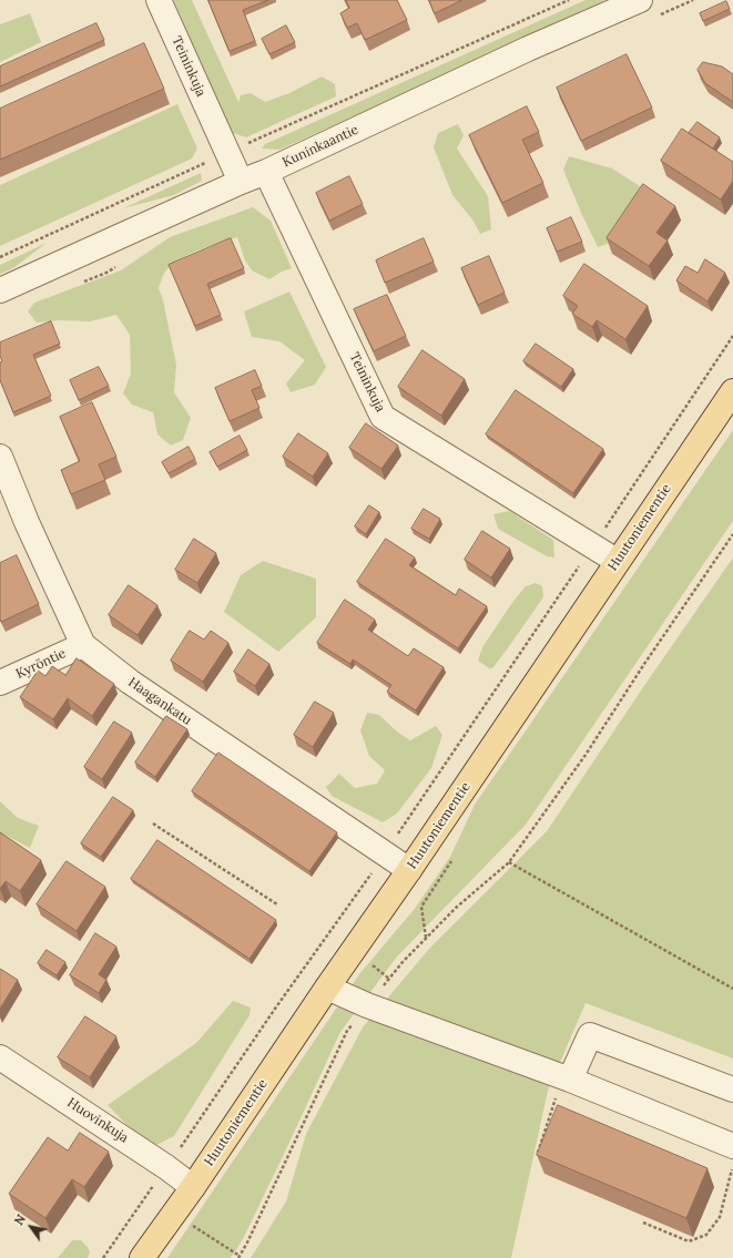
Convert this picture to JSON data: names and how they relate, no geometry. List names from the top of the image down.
{
  "streets": {
    "main road": ["Huutoniementie"],
    "street": [
      "Teininkuja",
      "Kuninkaantie",
      "Kyröntie",
      "Haagankatu",
      "Huovinkuja"
    ]
  },
  "crossings": [
    ["Teininkuja", "Kuninkaantie"],
    ["Teininkuja", "Huutoniementie"],
    ["Huutoniementie", "Haagankatu"],
    ["Huutoniementie", "Huovinkuja"],
    ["Kyröntie", "Haagankatu"]
  ],
  "north": "top left"
}
